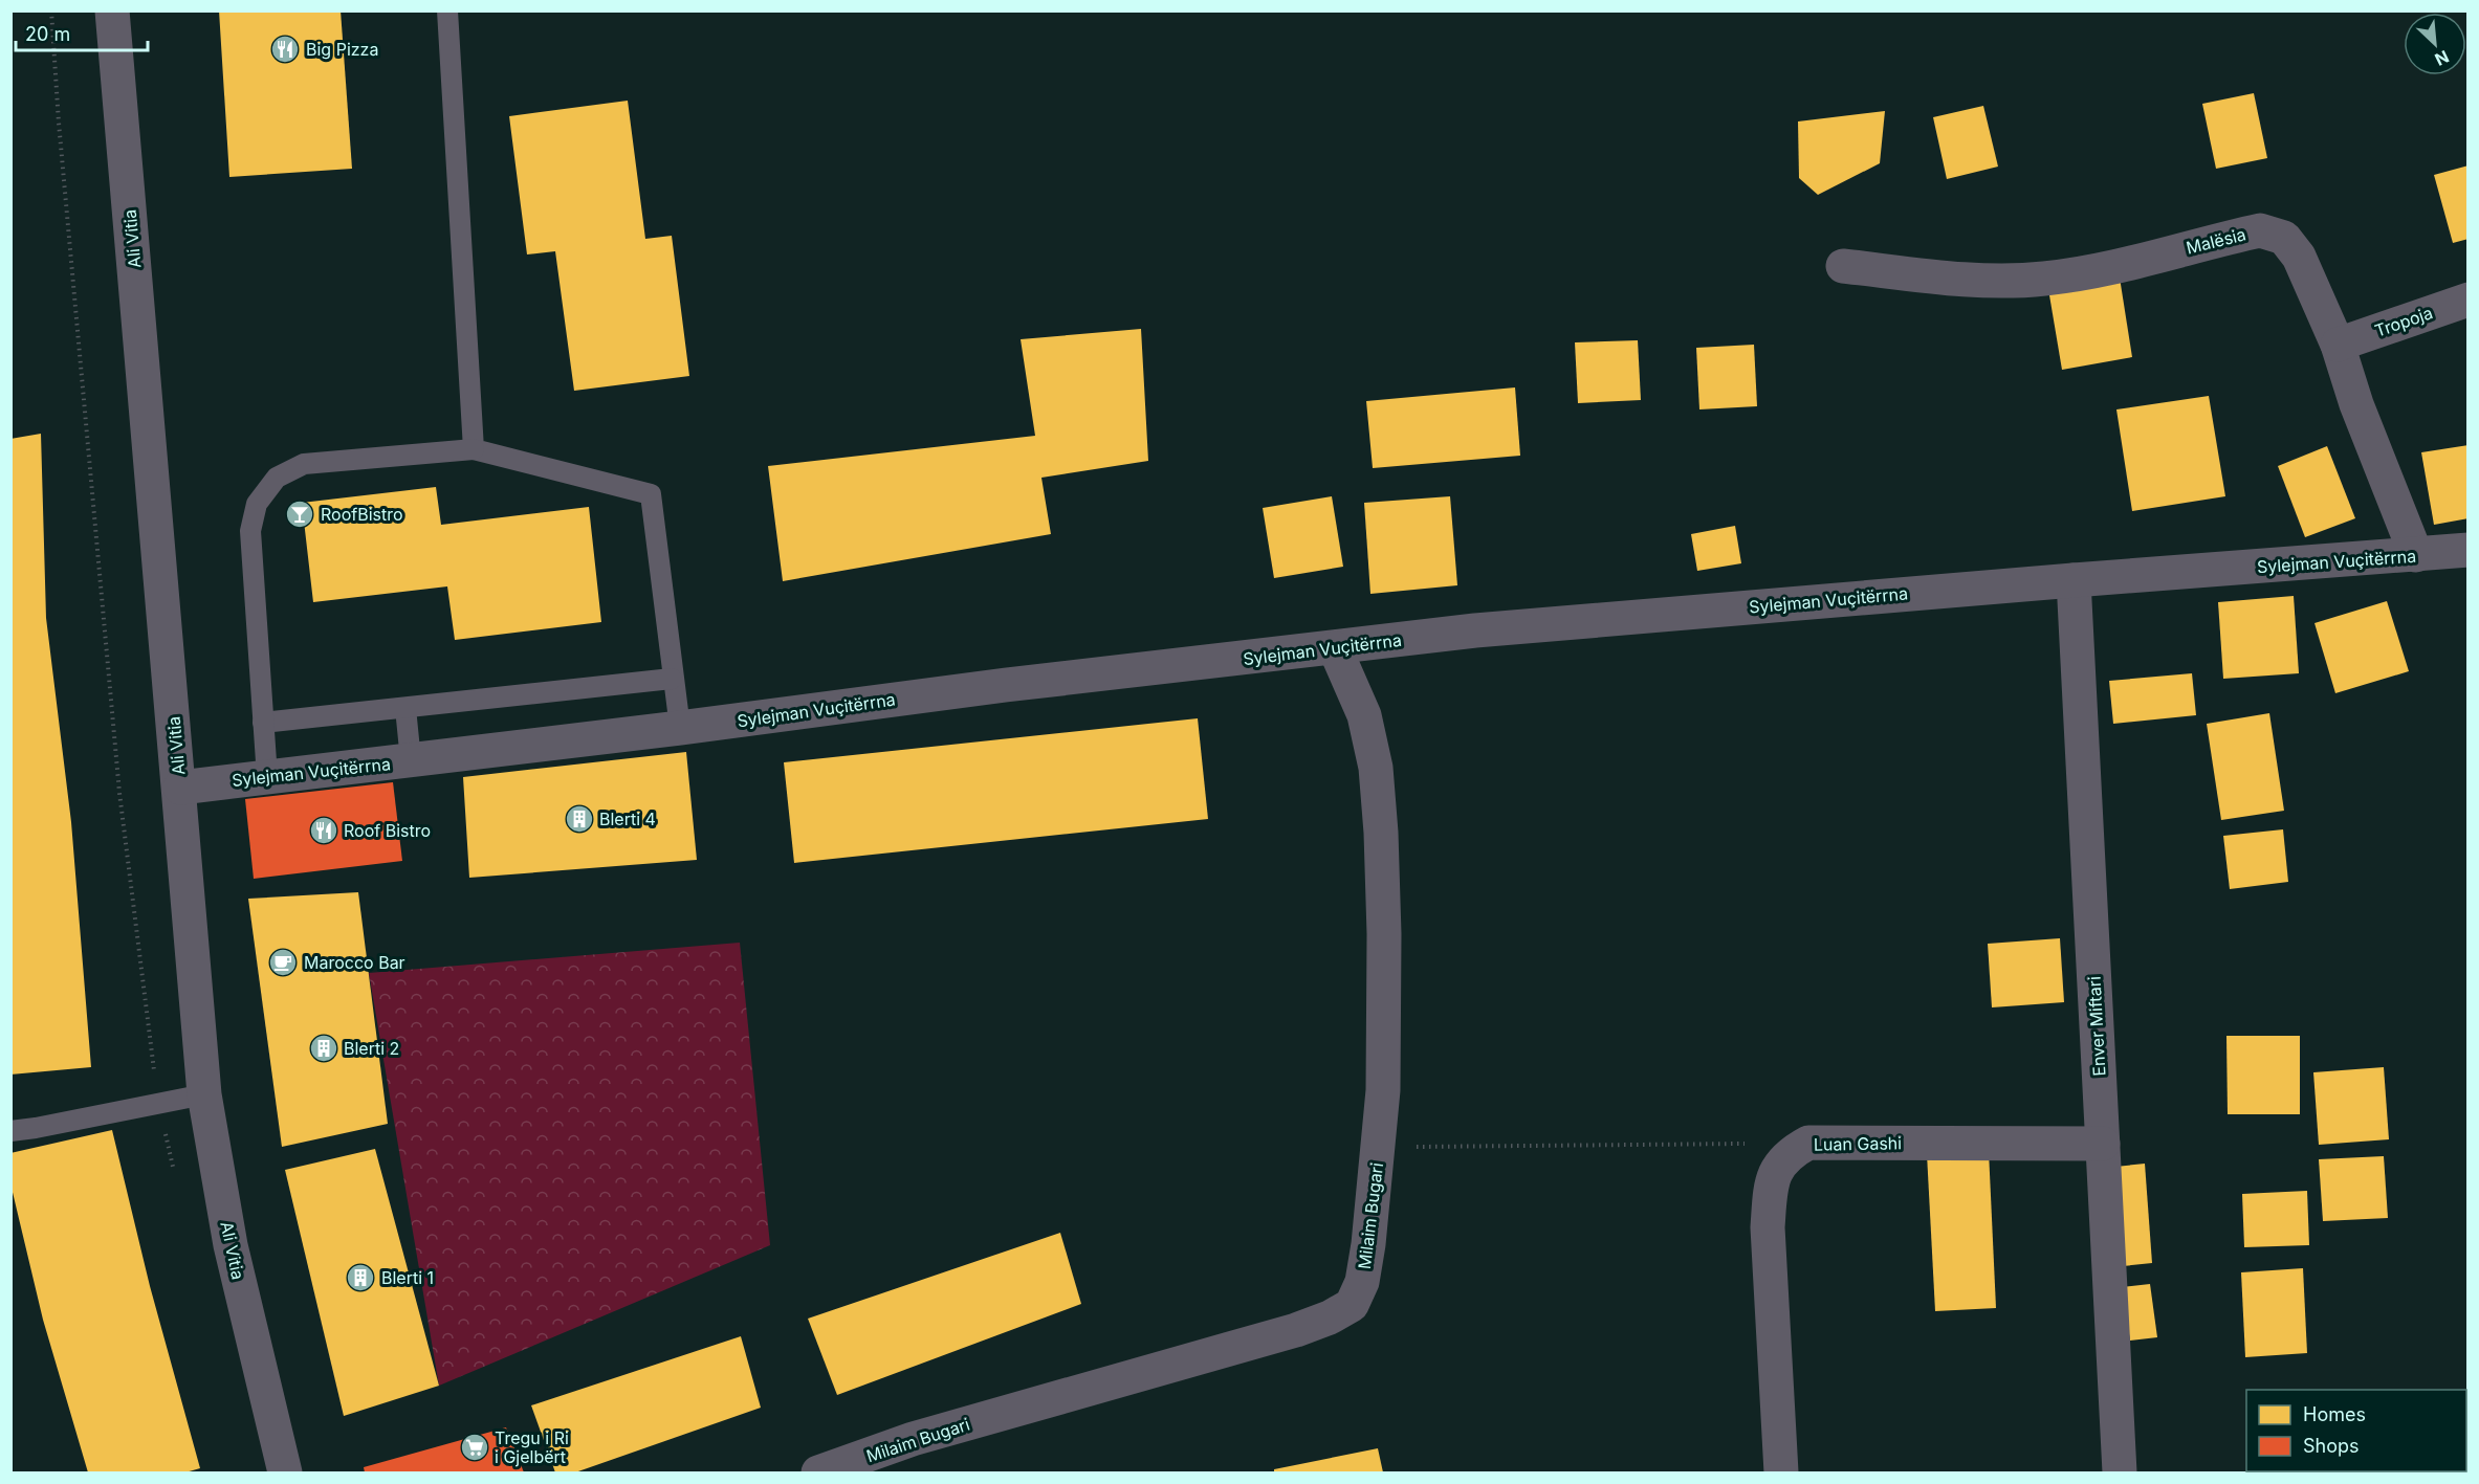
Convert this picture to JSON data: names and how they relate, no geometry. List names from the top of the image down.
{
  "streets": {
    "street": [
      "Ali Vitia",
      "Malësia",
      "Tropoja",
      "Sylejman Vuçitërrna",
      "Enver Miftari",
      "Luan Gashi",
      "Milaim Bugari"
    ]
  },
  "crossings": [
    ["Ali Vitia", "Sylejman Vuçitërrna"],
    ["Malësia", "Tropoja"],
    ["Malësia", "Sylejman Vuçitërrna"],
    ["Sylejman Vuçitërrna", "Enver Miftari"],
    ["Sylejman Vuçitërrna", "Milaim Bugari"],
    ["Enver Miftari", "Luan Gashi"]
  ],
  "places": {
    "restaurant": ["Big Pizza", "Roof Bistro"],
    "bar": ["RoofBistro"],
    "building": ["Blerti 4", "Blerti 2", "Blerti 1"],
    "cafe": ["Marocco Bar"],
    "supermarket": ["Tregu i Ri i Gjelbërt"]
  },
  "legend": ["Homes", "Shops"],
  "scale_bar": "20 m",
  "north": "bottom right"
}
